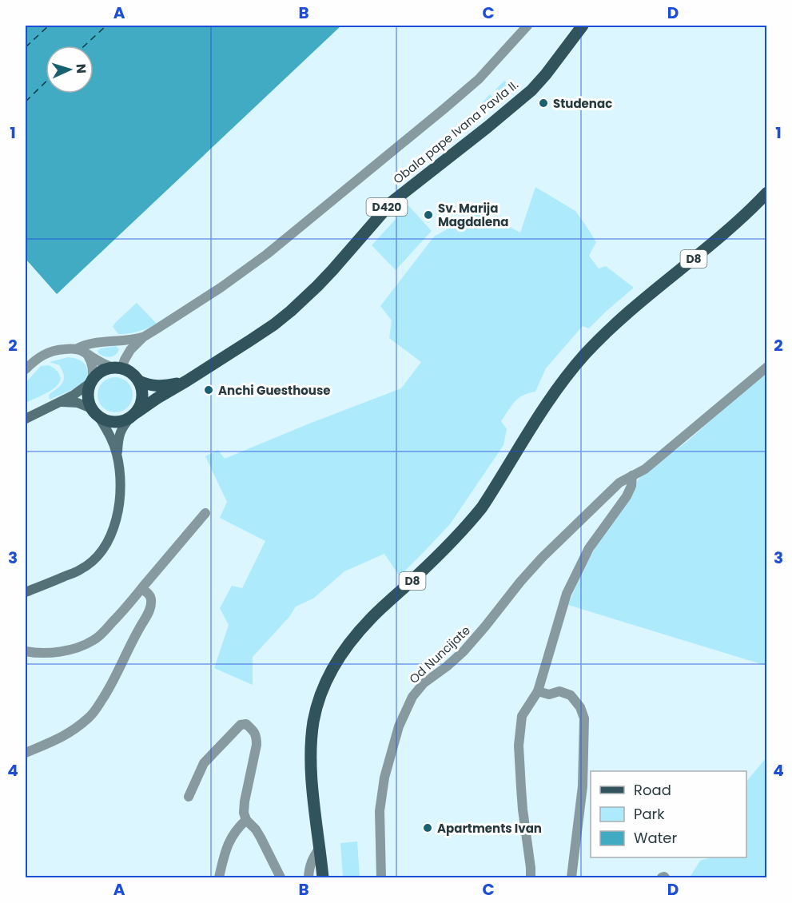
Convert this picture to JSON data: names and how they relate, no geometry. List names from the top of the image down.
{
  "streets": {
    "main road": ["Obala pape Ivana Pavla II.", "D420", "D8"],
    "street": ["Od Nuncijate"]
  },
  "crossings": [
    ["Obala pape Ivana Pavla II.", "D420"]
  ],
  "places": [
    "Studenac",
    "Sv. Marija Magdalena",
    "Anchi Guesthouse",
    "Apartments Ivan"
  ],
  "legend": ["Road", "Park", "Water"],
  "north": "right",
  "grid": {
    "columns": [
      "A",
      "B",
      "C",
      "D"
    ],
    "rows": [
      "1",
      "2",
      "3",
      "4"
    ]
  }
}
